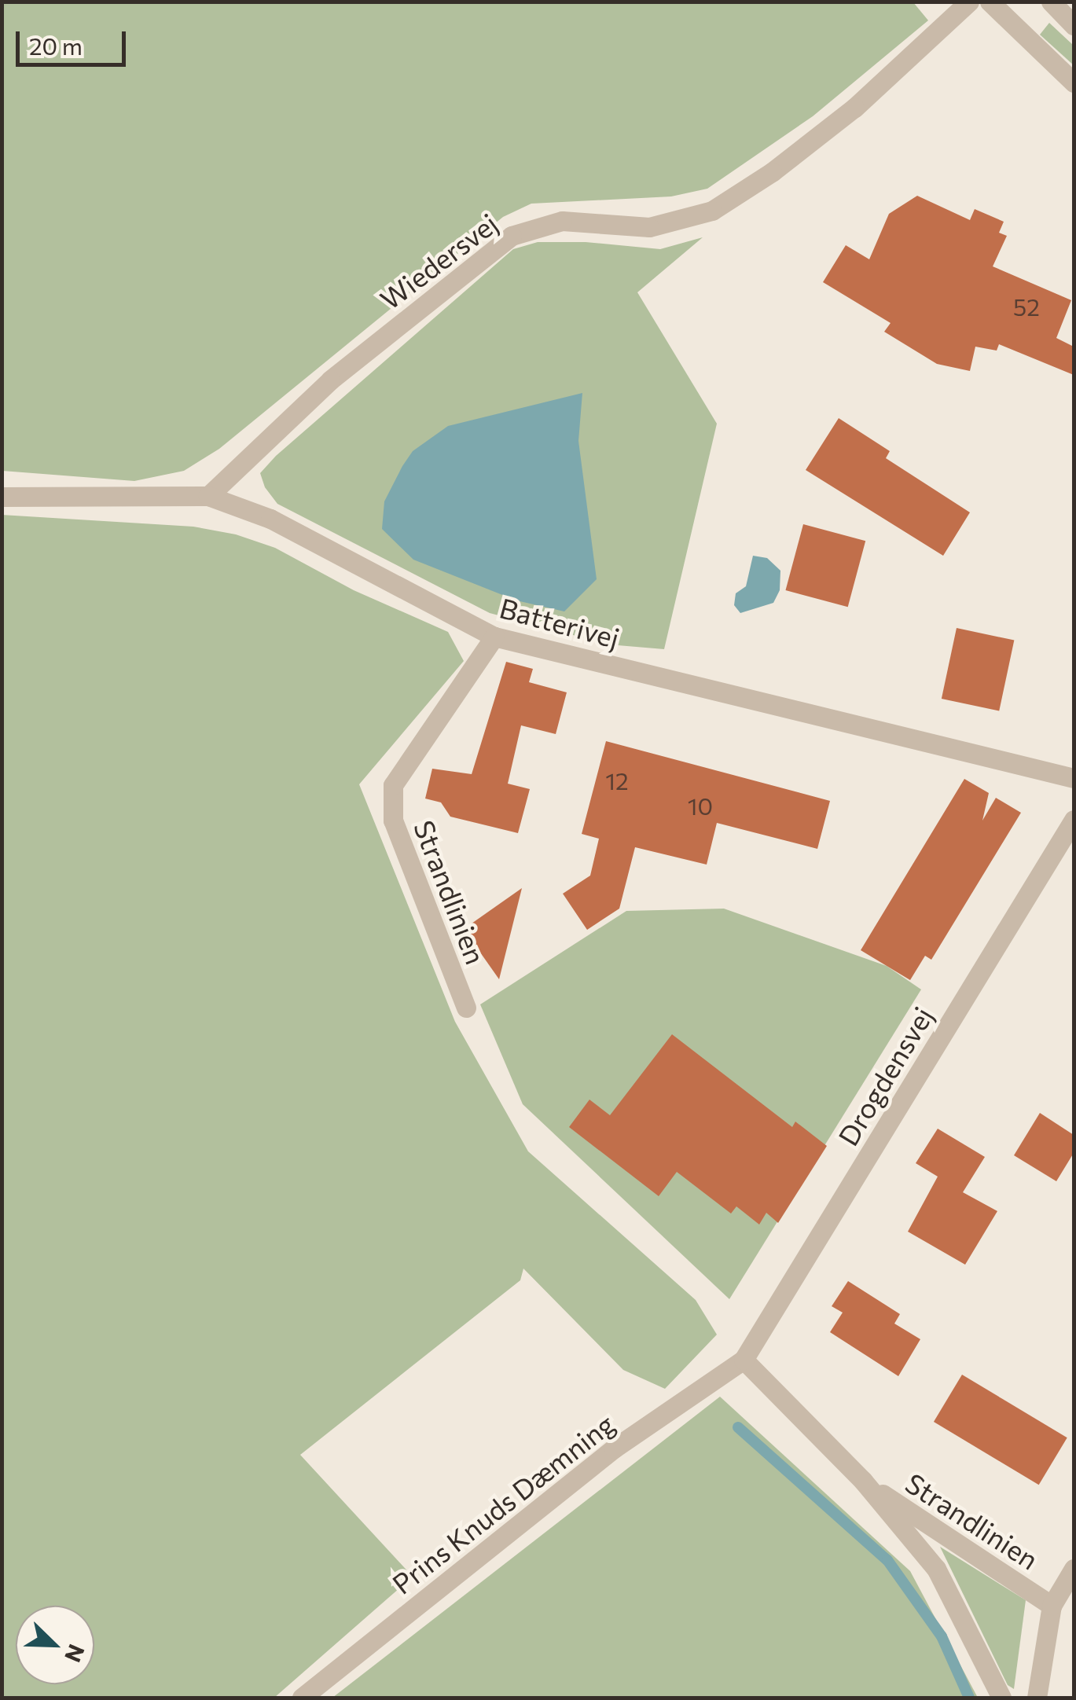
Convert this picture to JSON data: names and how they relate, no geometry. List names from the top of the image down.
{
  "streets": {
    "street": [
      "Wiedersvej",
      "Batterivej",
      "Strandlinien",
      "Drogdensvej",
      "Prins Knuds Dæmning"
    ]
  },
  "crossings": [
    ["Wiedersvej", "Batterivej"],
    ["Batterivej", "Strandlinien"],
    ["Strandlinien", "Drogdensvej"],
    ["Strandlinien", "Prins Knuds Dæmning"],
    ["Drogdensvej", "Prins Knuds Dæmning"]
  ],
  "house_numbers": ["52", "12", "10"],
  "scale_bar": "20 m",
  "north": "bottom right"
}
